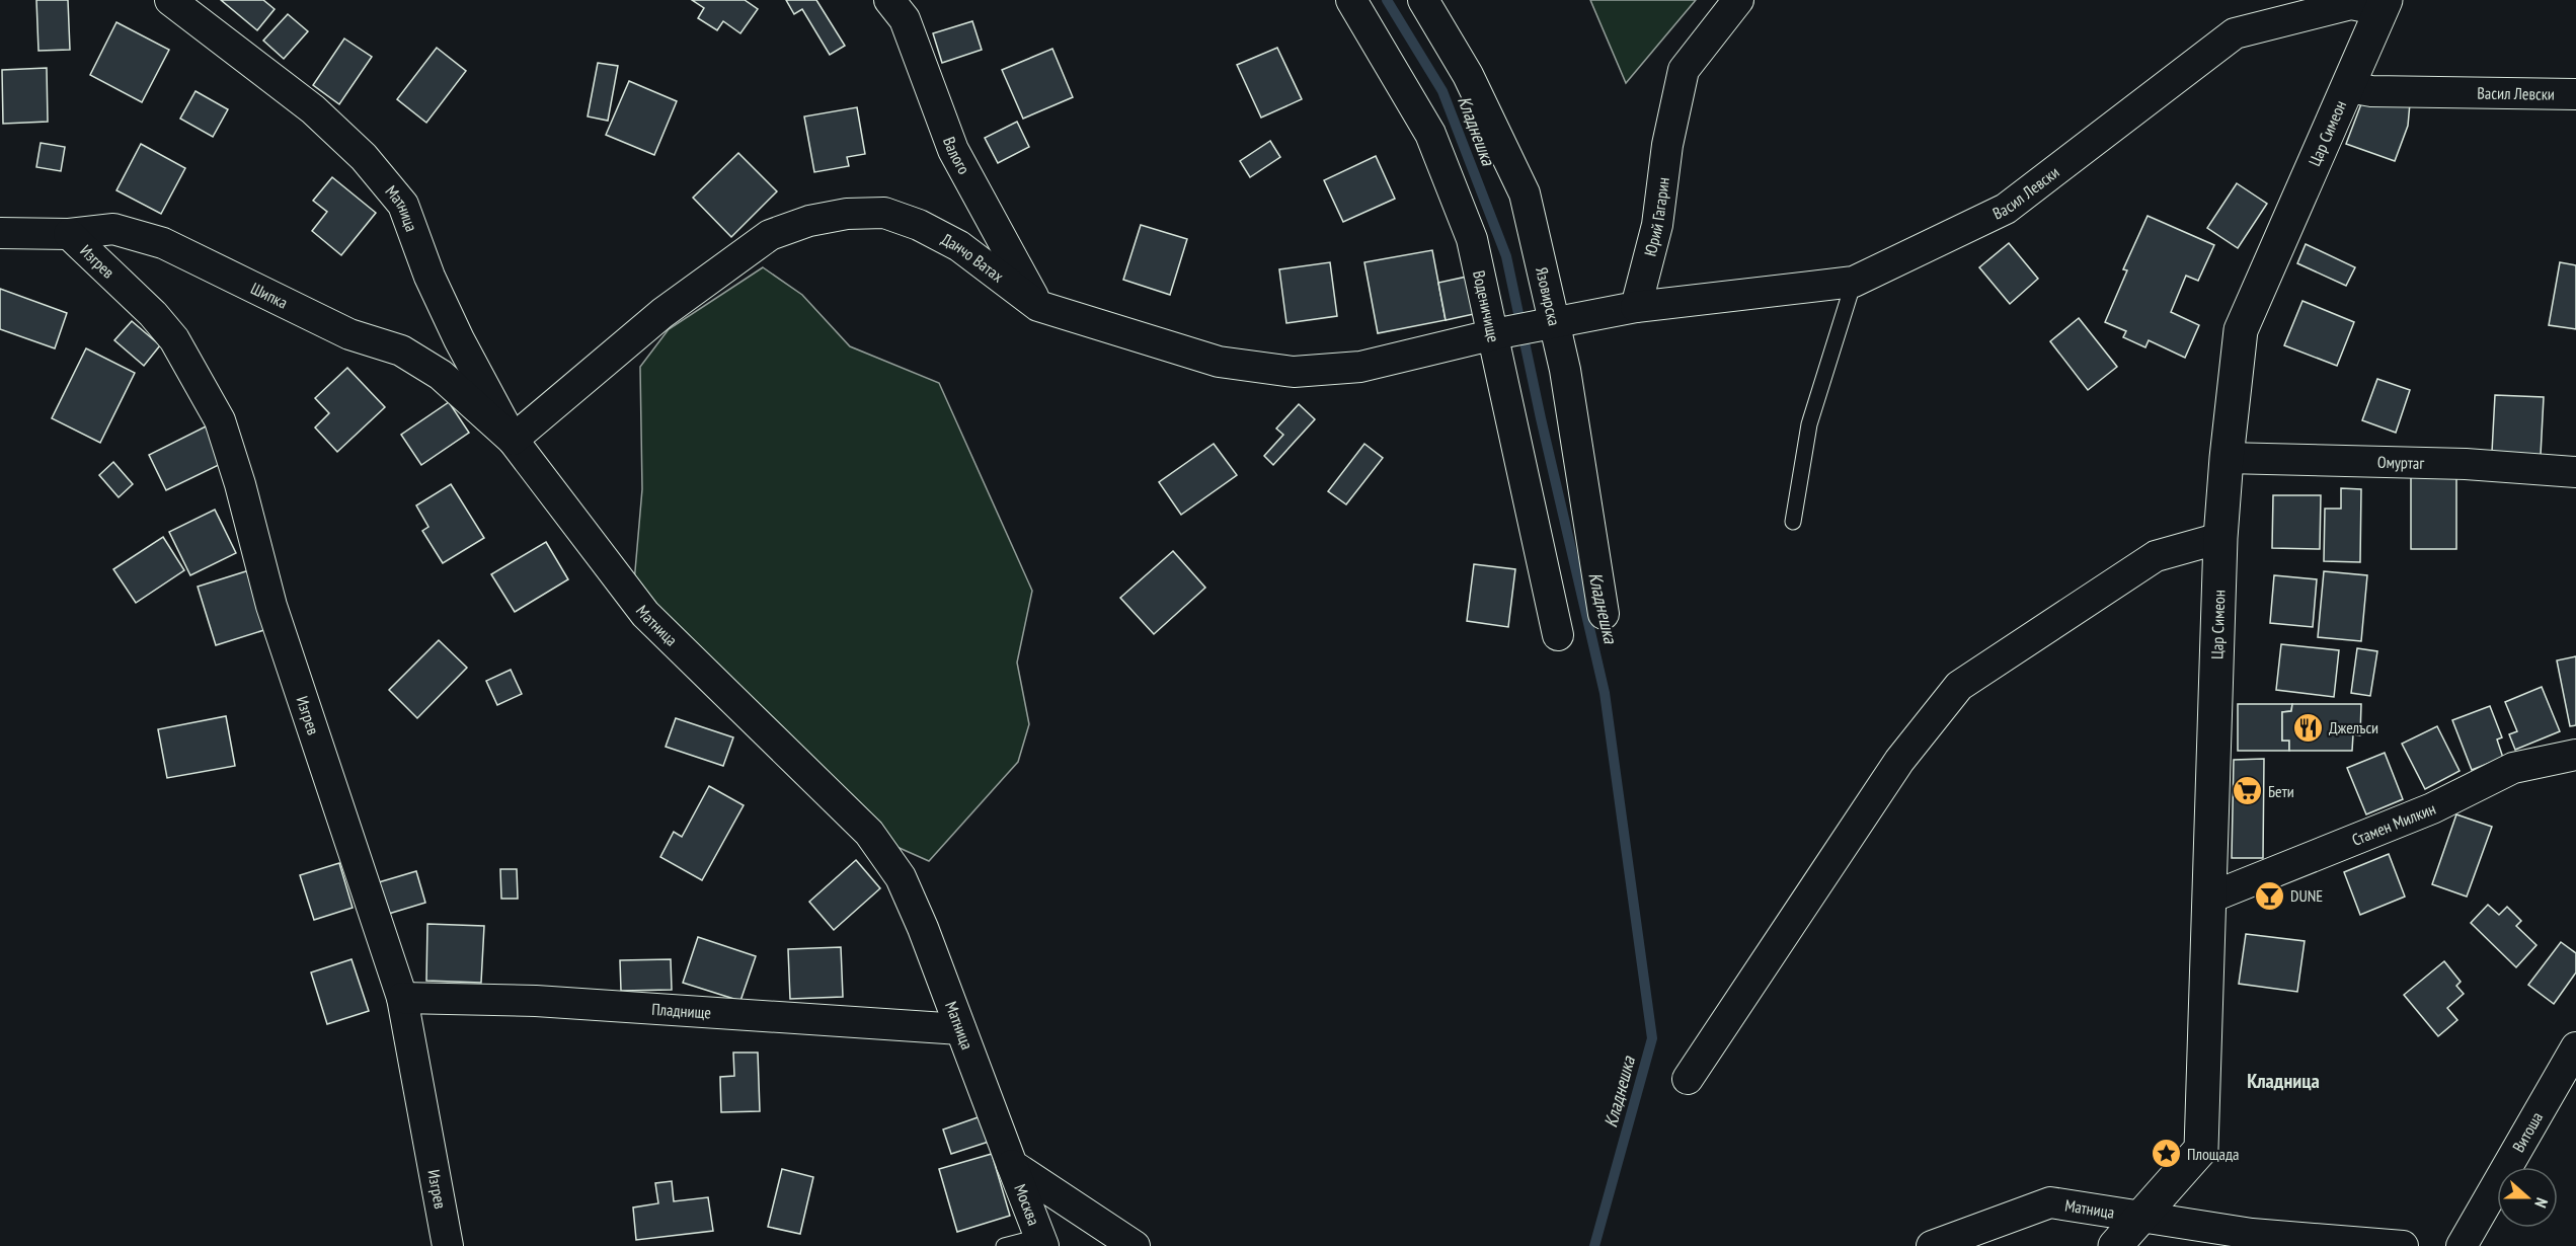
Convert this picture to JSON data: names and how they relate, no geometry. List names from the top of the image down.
{
  "streets": {
    "street": [
      "Васил Левски",
      "Цар Симеон",
      "Валого",
      "Матница",
      "Юрий Гагарин",
      "Данчо Ватах",
      "Изгрев",
      "Шипка",
      "Язовирска",
      "Воденичище",
      "Омуртаг",
      "Стамен Милкин",
      "Пладнище",
      "Витоша",
      "Москва"
    ]
  },
  "crossings": [
    ["Васил Левски", "Цар Симеон"],
    ["Васил Левски", "Юрий Гагарин"],
    ["Цар Симеон", "Матница"],
    ["Цар Симеон", "Омуртаг"],
    ["Цар Симеон", "Стамен Милкин"],
    ["Валого", "Данчо Ватах"],
    ["Матница", "Данчо Ватах"],
    ["Матница", "Шипка"],
    ["Матница", "Пладнище"],
    ["Матница", "Москва"],
    ["Данчо Ватах", "Шипка"],
    ["Данчо Ватах", "Воденичище"],
    ["Изгрев", "Шипка"],
    ["Изгрев", "Пладнище"]
  ],
  "districts": ["Кладница"],
  "water": ["Кладнешка"],
  "places": {
    "restaurant": ["Джелъси"],
    "supermarket": ["Бети"],
    "bar": ["DUNE"],
    "place": ["Площада"]
  },
  "north": "right"
}
